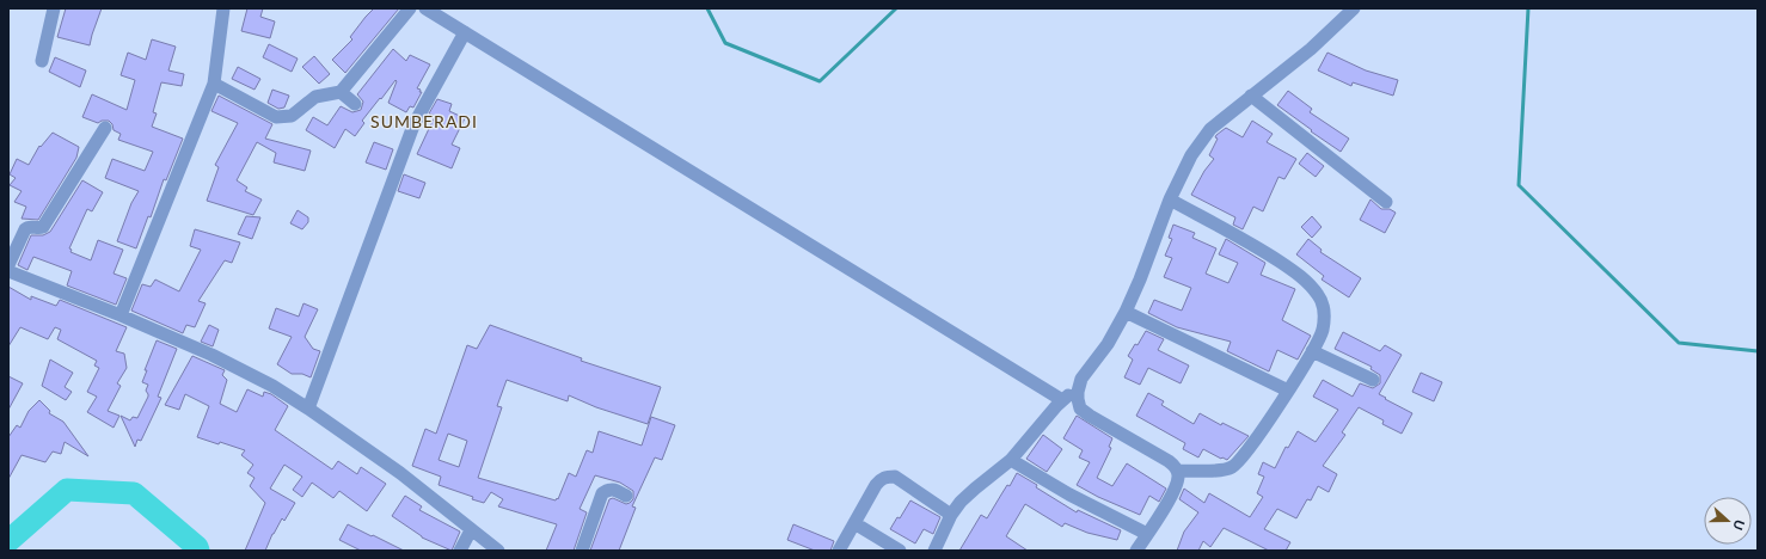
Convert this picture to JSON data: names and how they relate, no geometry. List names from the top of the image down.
{
  "districts": ["SUMBERADI"],
  "north": "right"
}
